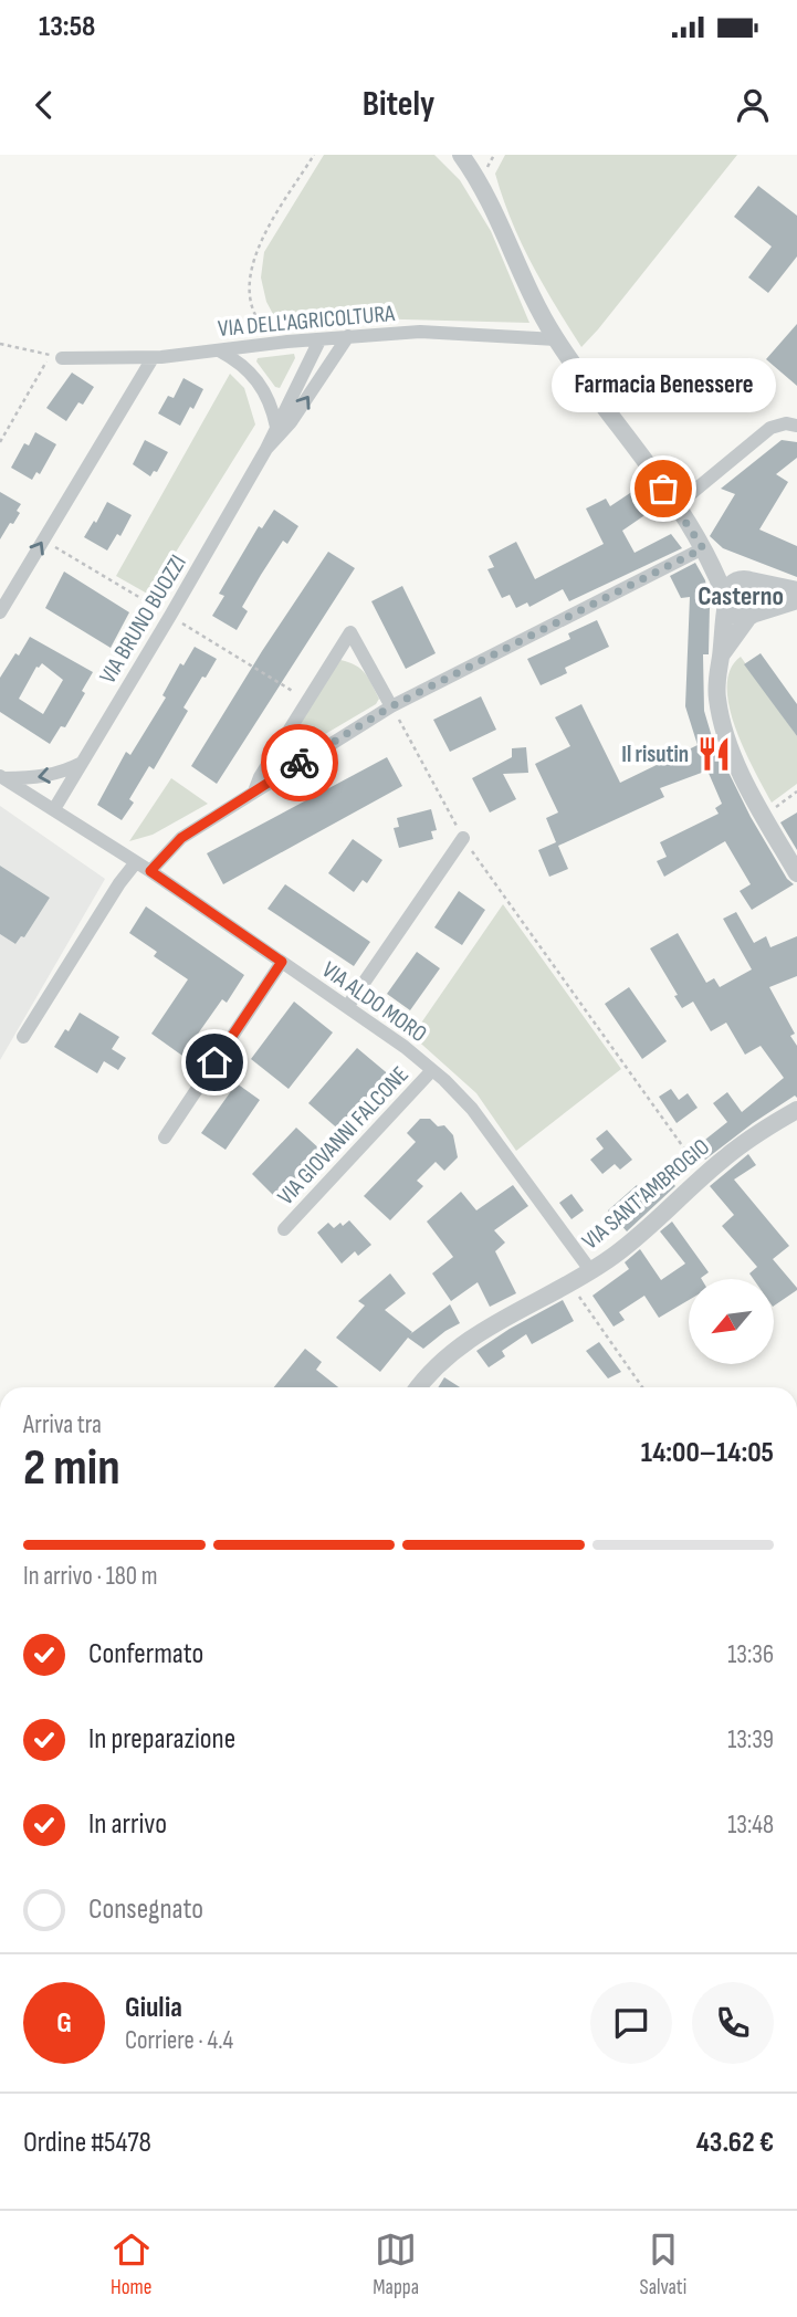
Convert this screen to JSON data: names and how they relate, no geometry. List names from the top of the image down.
{
  "streets": {
    "street": [
      "VIA DELL'AGRICOLTURA",
      "VIA BRUNO BUOZZI",
      "VIA ALDO MORO",
      "VIA GIOVANNI FALCONE",
      "VIA SANT'AMBROGIO"
    ]
  },
  "crossings": [
    ["VIA DELL'AGRICOLTURA", "VIA BRUNO BUOZZI"],
    ["VIA BRUNO BUOZZI", "VIA ALDO MORO"],
    ["VIA ALDO MORO", "VIA GIOVANNI FALCONE"],
    ["VIA ALDO MORO", "VIA SANT'AMBROGIO"]
  ],
  "districts": ["Casterno"],
  "places": {
    "other": ["Farmacia Benessere"],
    "restaurant": ["Il risutin"]
  },
  "north": "bottom left",
  "page": {
    "status": "13:58",
    "header": "Bitely",
    "bubble": "Farmacia Benessere",
    "heading": ["2 min", "Arriva tra", "14:00–14:05"],
    "panel": [
      "Giulia",
      "Corriere · 4.4",
      "Ordine #5478",
      "43.62 €"
    ],
    "bar": "In arrivo · 180 m",
    "list": [
      ["Confermato", "13:36"],
      ["In preparazione", "13:39"],
      ["In arrivo", "13:48"],
      "Consegnato"
    ],
    "round": "G",
    "tabs": ["Home", "Mappa", "Salvati"]
  }
}
